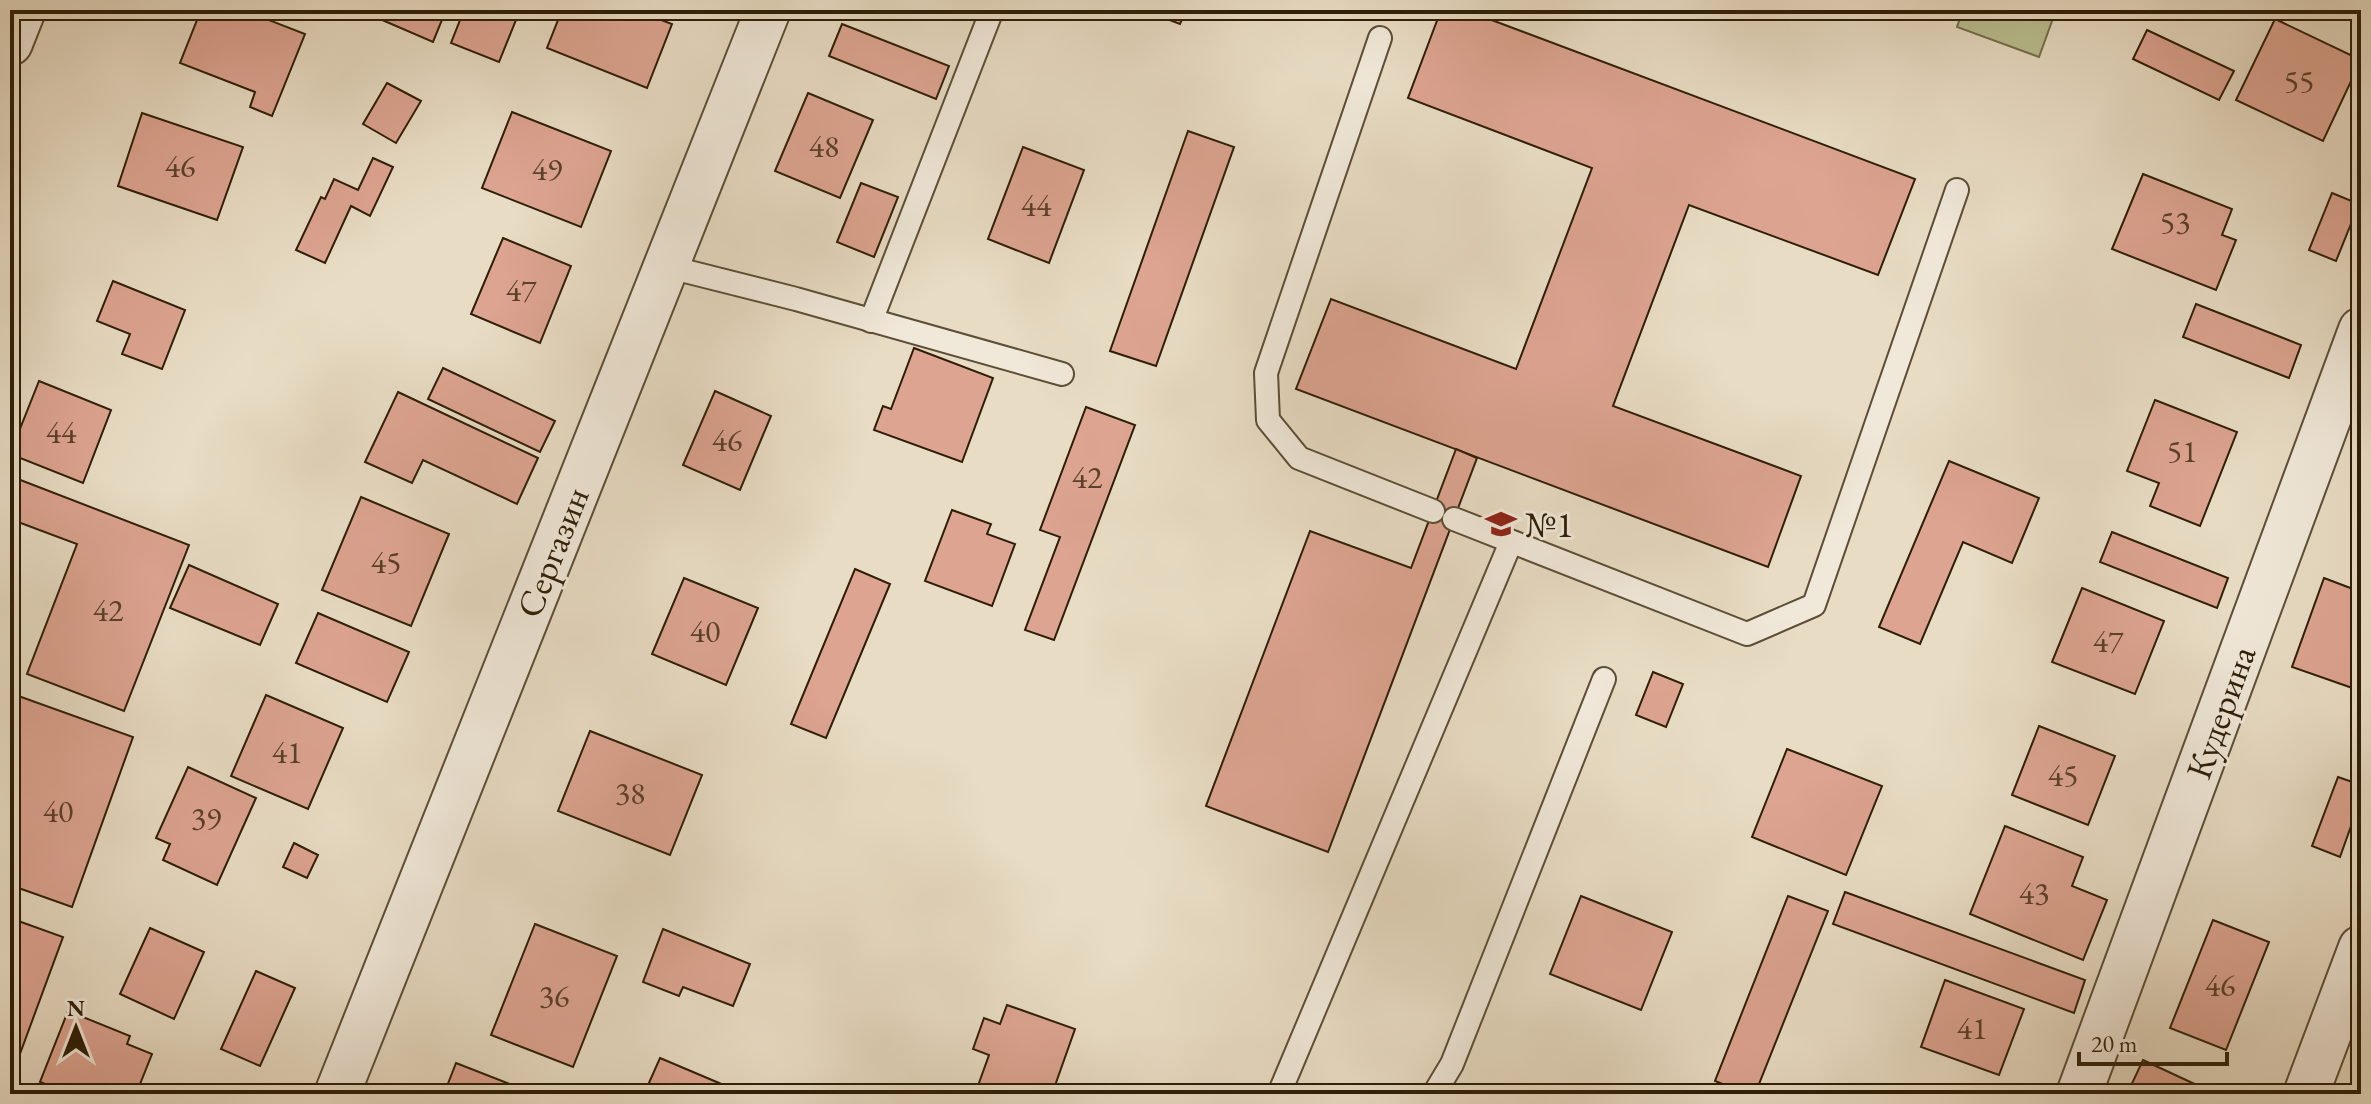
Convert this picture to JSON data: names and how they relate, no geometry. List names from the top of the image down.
{
  "streets": {
    "street": ["Сергазин", "Кудерина"]
  },
  "places": {
    "school or university": ["№1"]
  },
  "house_numbers": [
    "55",
    "48",
    "46",
    "49",
    "44",
    "53",
    "47",
    "44",
    "46",
    "51",
    "42",
    "45",
    "42",
    "40",
    "47",
    "41",
    "45",
    "38",
    "40",
    "39",
    "43",
    "46",
    "36",
    "41"
  ],
  "scale_bar": "20 m",
  "north": "top"
}
